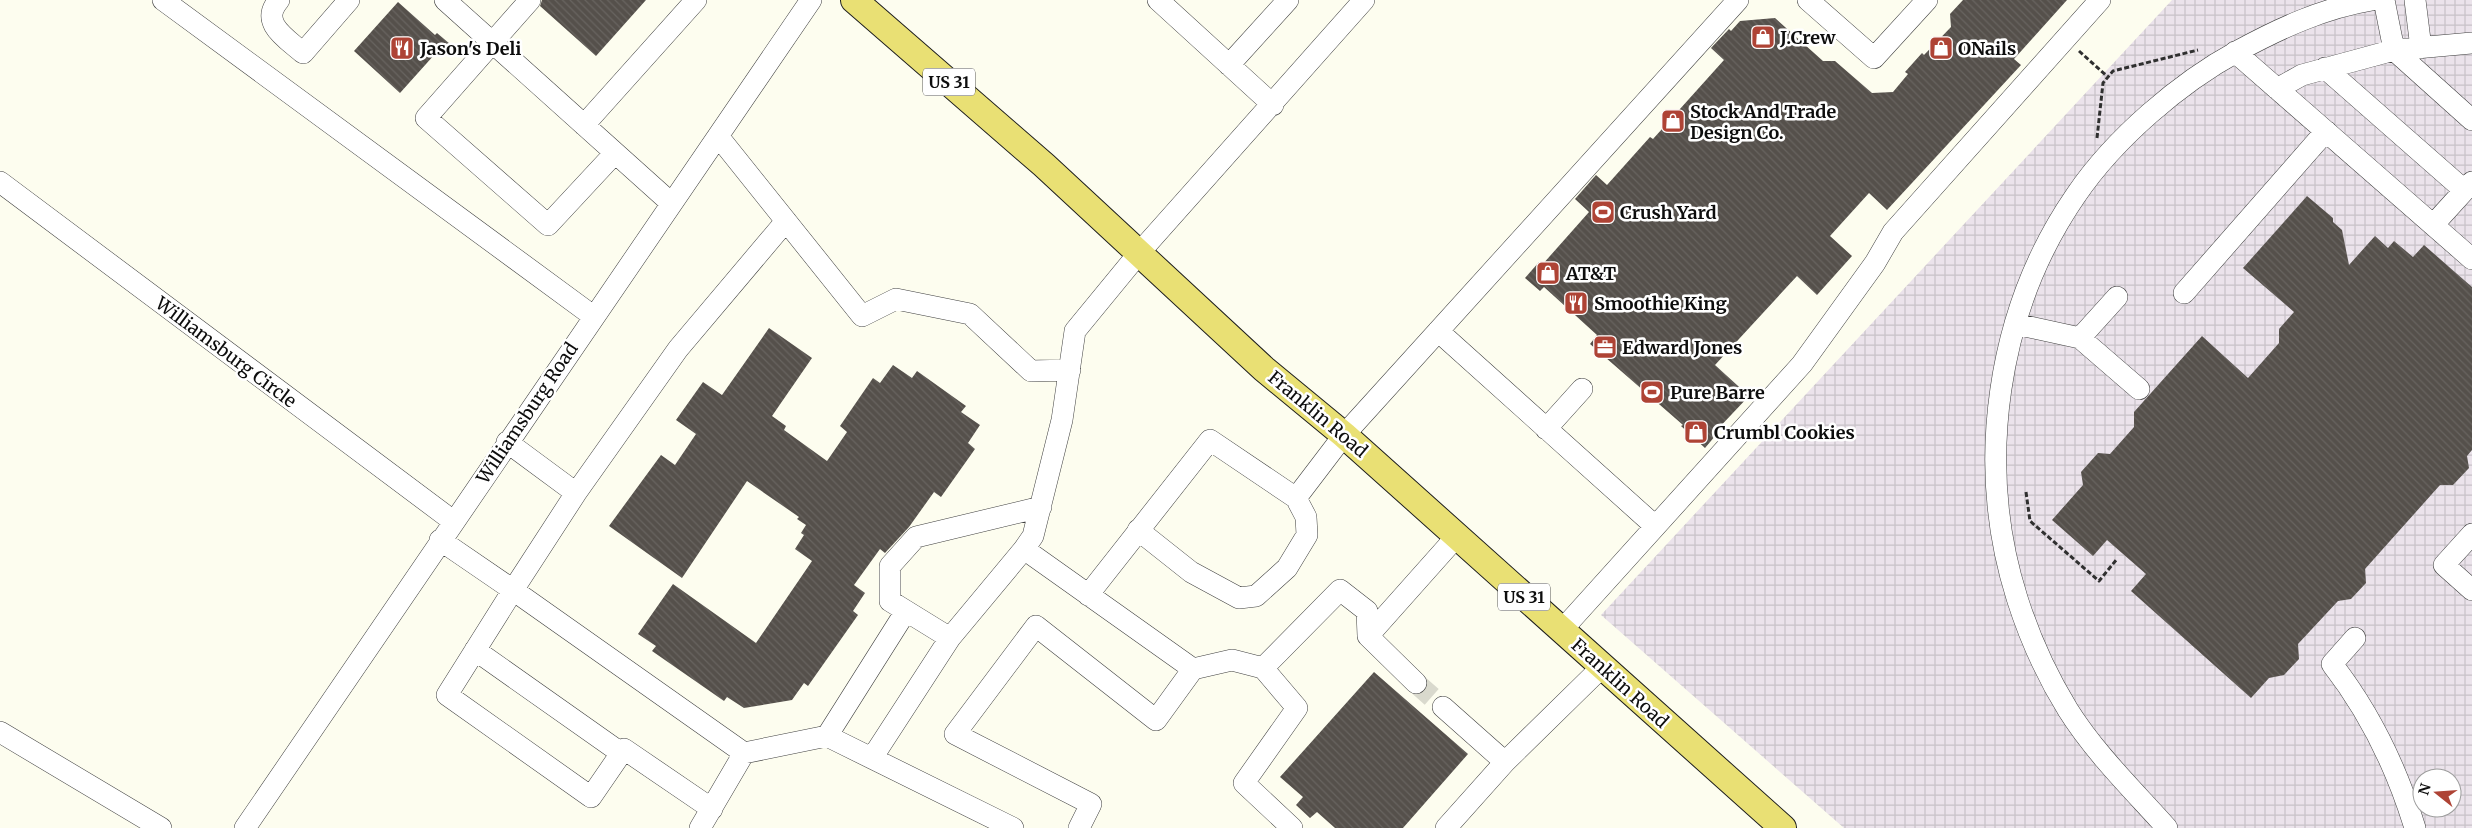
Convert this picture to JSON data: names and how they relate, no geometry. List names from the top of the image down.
{
  "streets": {
    "main road": ["US 31", "Franklin Road"],
    "street": ["Williamsburg Circle", "Williamsburg Road"]
  },
  "crossings": [
    ["Williamsburg Circle", "Williamsburg Road"]
  ],
  "places": {
    "shop": [
      "J.Crew",
      "ONails",
      "Stock And Trade Design Co.",
      "AT&T",
      "Crumbl Cookies"
    ],
    "restaurant": ["Jason's Deli", "Smoothie King"],
    "sports": ["Crush Yard", "Pure Barre"],
    "office": ["Edward Jones"]
  },
  "north": "left"
}
